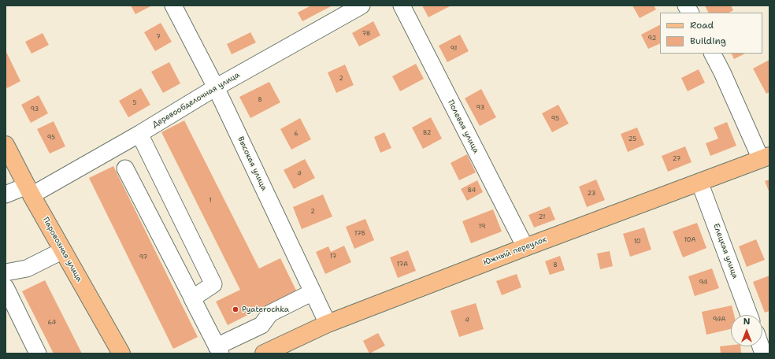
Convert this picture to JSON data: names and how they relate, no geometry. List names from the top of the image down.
{
  "streets": {
    "main road": ["Паровозная улица", "Южный переулок"],
    "street": [
      "Деревообделочная улица",
      "Полевая улица",
      "Высокая улица",
      "Елецкая улица"
    ]
  },
  "crossings": [
    ["Деревообделочная улица", "Высокая улица"],
    ["Деревообделочная улица", "Паровозная улица"],
    ["Полевая улица", "Южный переулок"],
    ["Высокая улица", "Южный переулок"],
    ["Южный переулок", "Елецкая улица"]
  ],
  "places": ["Pyaterochka"],
  "house_numbers": [
    "78",
    "7",
    "92",
    "91",
    "2",
    "8",
    "5",
    "93",
    "93",
    "95",
    "82",
    "6",
    "95",
    "25",
    "27",
    "4",
    "84",
    "23",
    "1",
    "2",
    "21",
    "19",
    "17Б",
    "10А",
    "10",
    "17",
    "97",
    "17А",
    "8",
    "94",
    "94А",
    "4",
    "64"
  ],
  "legend": ["Road", "Building"],
  "north": "top"
}
